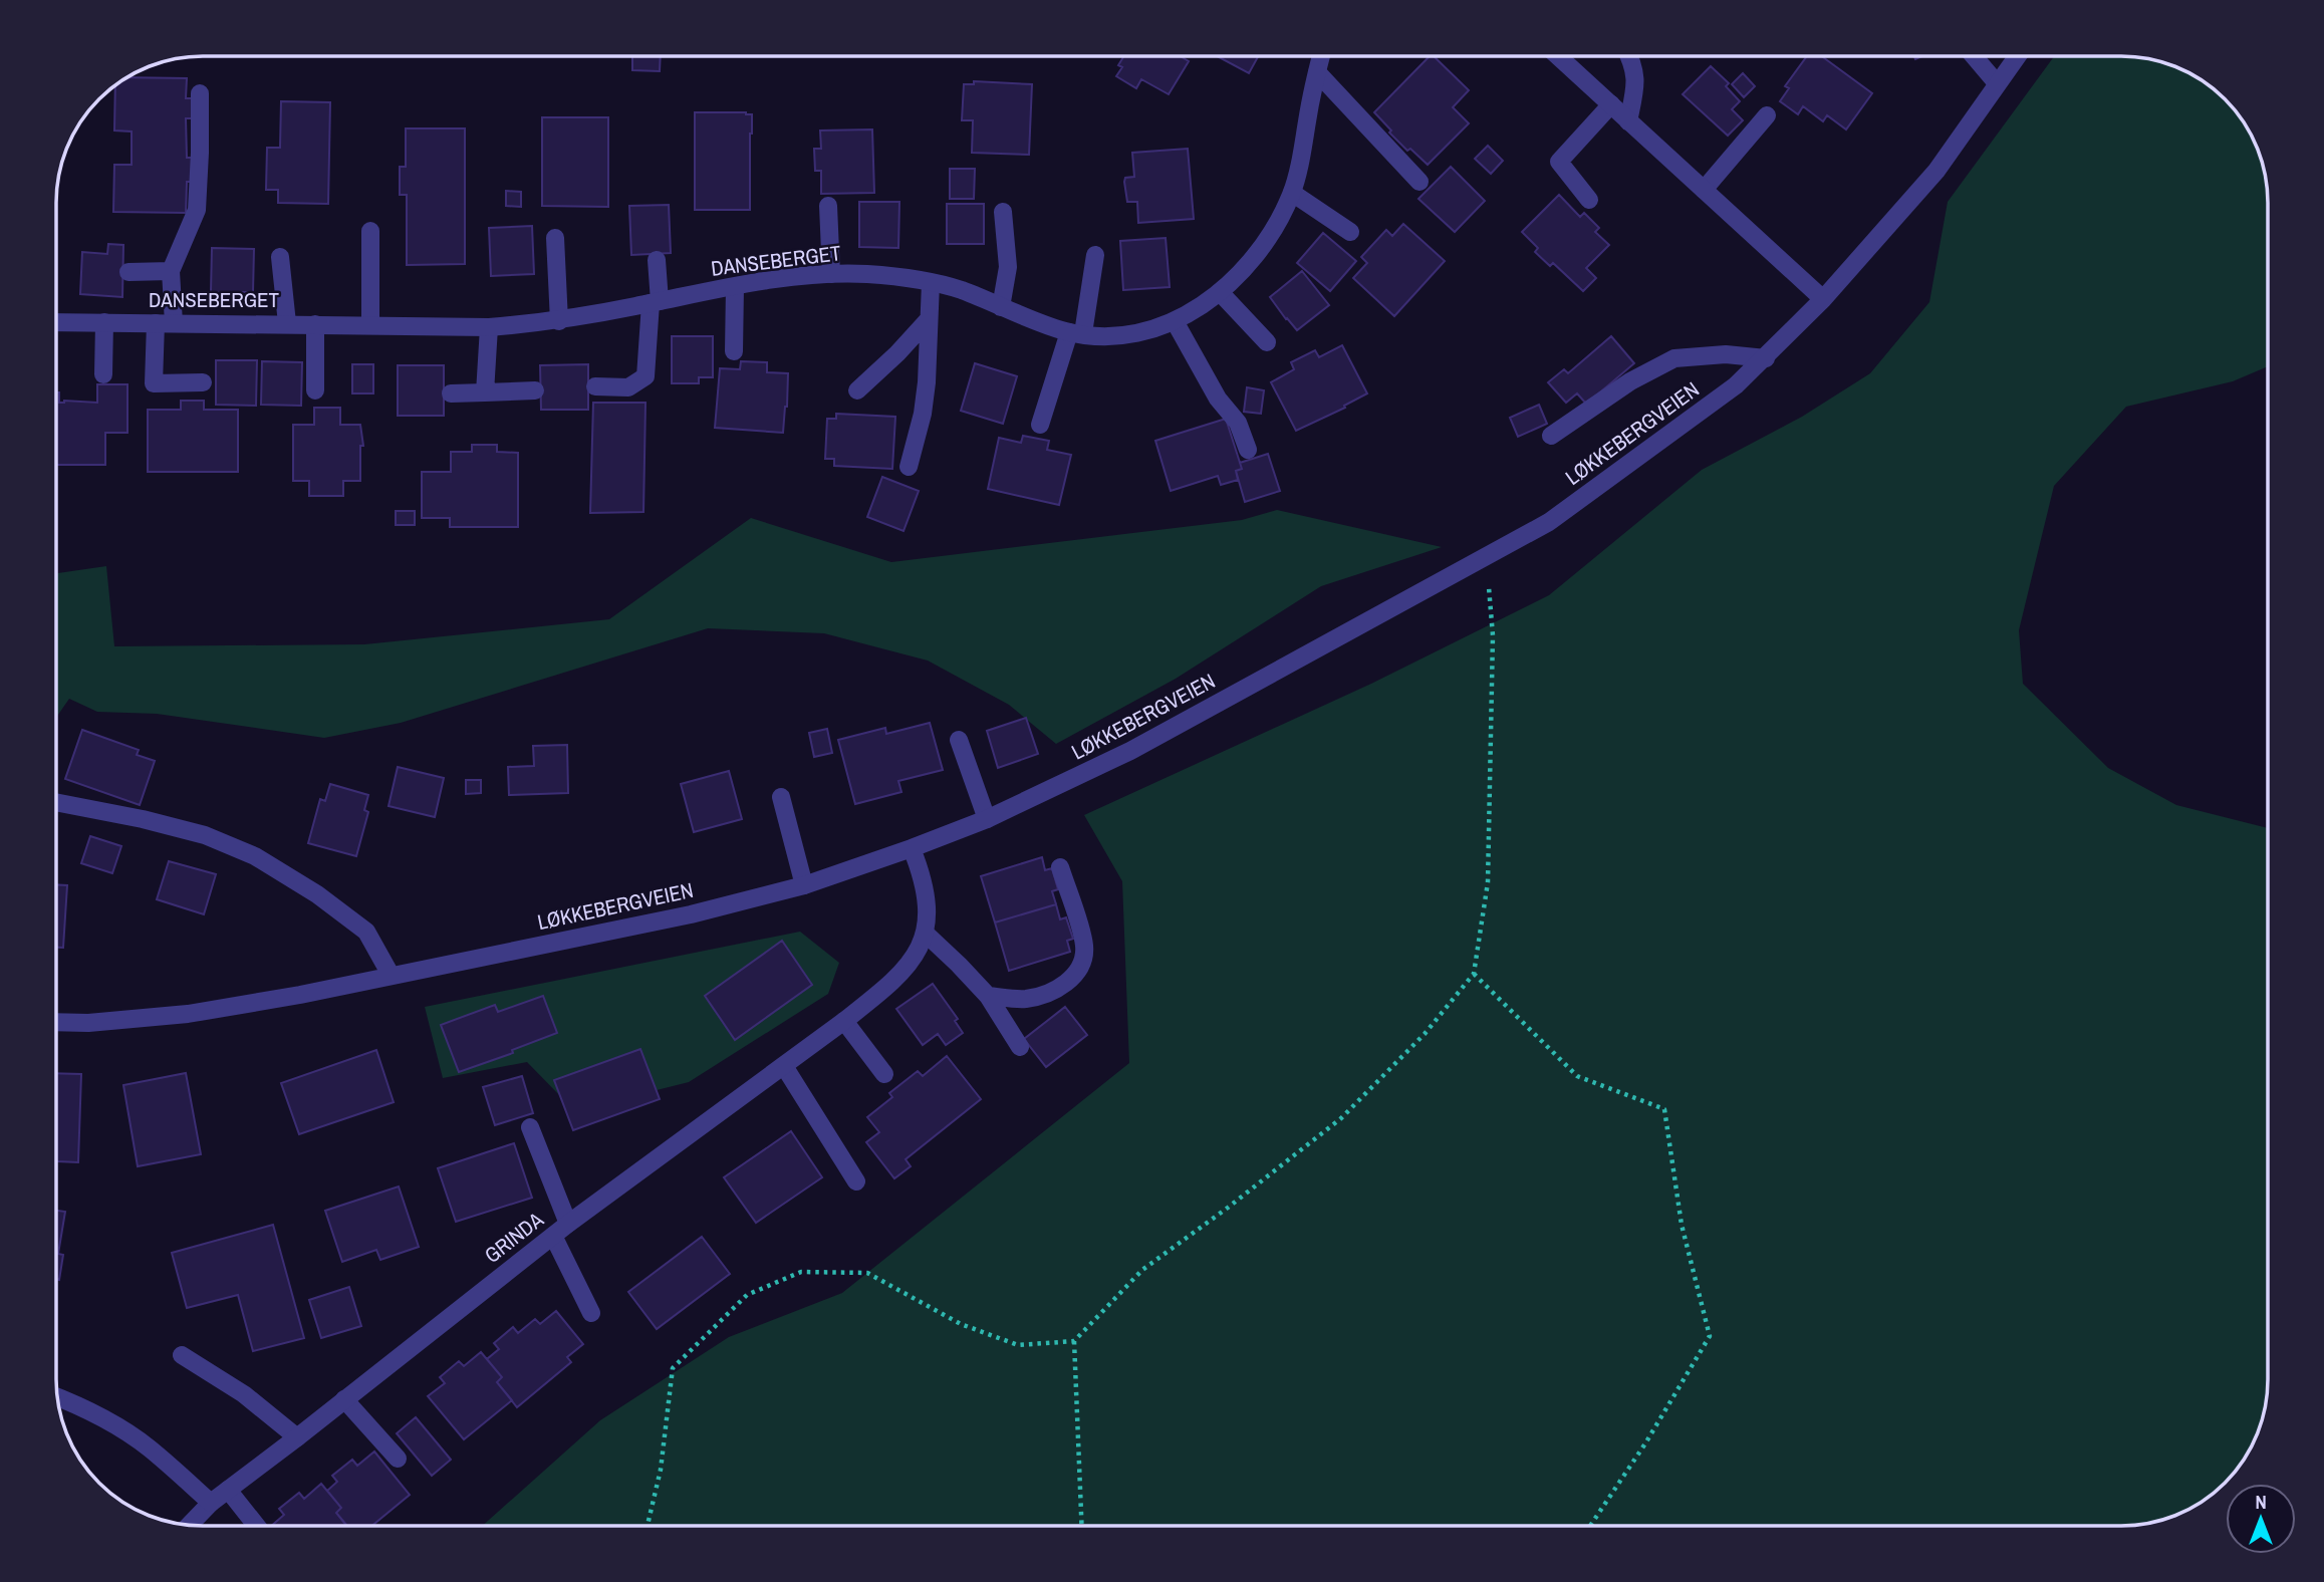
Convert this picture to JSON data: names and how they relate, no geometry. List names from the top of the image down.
{
  "streets": {
    "street": ["DANSEBERGET", "LØKKEBERGVEIEN", "GRINDA"]
  },
  "crossings": [
    ["LØKKEBERGVEIEN", "GRINDA"]
  ],
  "north": "top"
}
